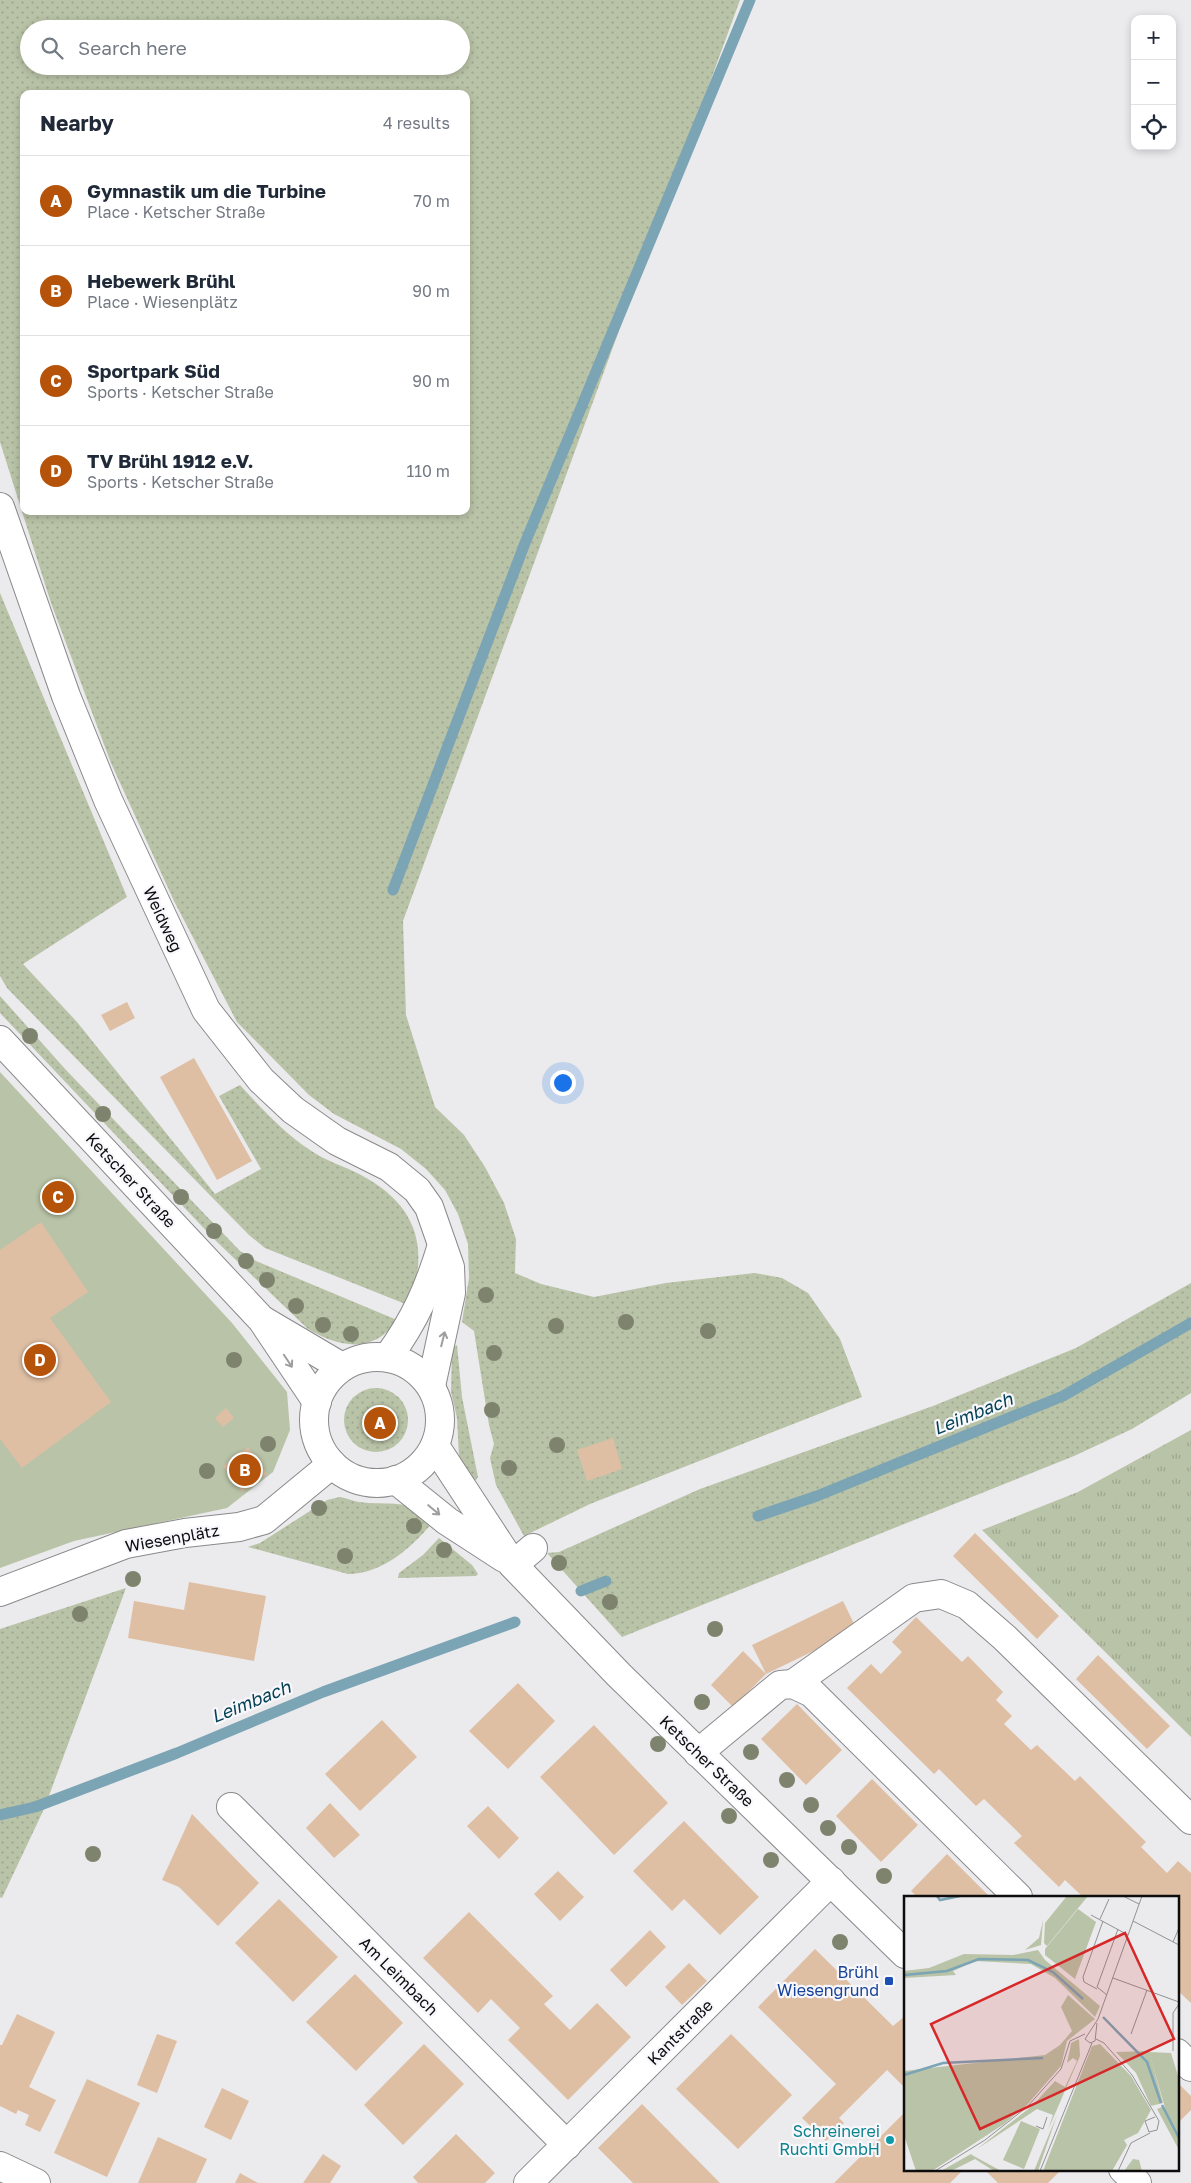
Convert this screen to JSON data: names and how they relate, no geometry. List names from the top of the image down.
{
  "streets": {
    "main road": [
      "Weidweg",
      "Ketscher Straße",
      "Wiesenplätz",
      "Am Leimbach",
      "Kantstraße"
    ]
  },
  "crossings": [
    ["Weidweg", "Ketscher Straße"],
    ["Weidweg", "Wiesenplätz"],
    ["Ketscher Straße", "Wiesenplätz"],
    ["Ketscher Straße", "Kantstraße"],
    ["Am Leimbach", "Kantstraße"]
  ],
  "water": ["Leimbach"],
  "places": {
    "transit": ["Brühl Wiesengrund"],
    "other": ["Schreinerei Ruchti GmbH"]
  },
  "page": {
    "map_buttons": ["+", "−"],
    "search": "Search here",
    "heading": ["Nearby", "4 results"],
    "list": [
      {
        "mark": "A",
        "name": "Gymnastik um die Turbine",
        "note": "Place · Ketscher Straße",
        "value": "70 m"
      },
      {
        "mark": "B",
        "name": "Hebewerk Brühl",
        "note": "Place · Wiesenplätz",
        "value": "90 m"
      },
      {
        "mark": "C",
        "name": "Sportpark Süd",
        "note": "Sports · Ketscher Straße",
        "value": "90 m"
      },
      {
        "mark": "D",
        "name": "TV Brühl 1912 e.V.",
        "note": "Sports · Ketscher Straße",
        "value": "110 m"
      }
    ],
    "pins": [
      "C",
      "D",
      "A",
      "B"
    ]
  }
}
